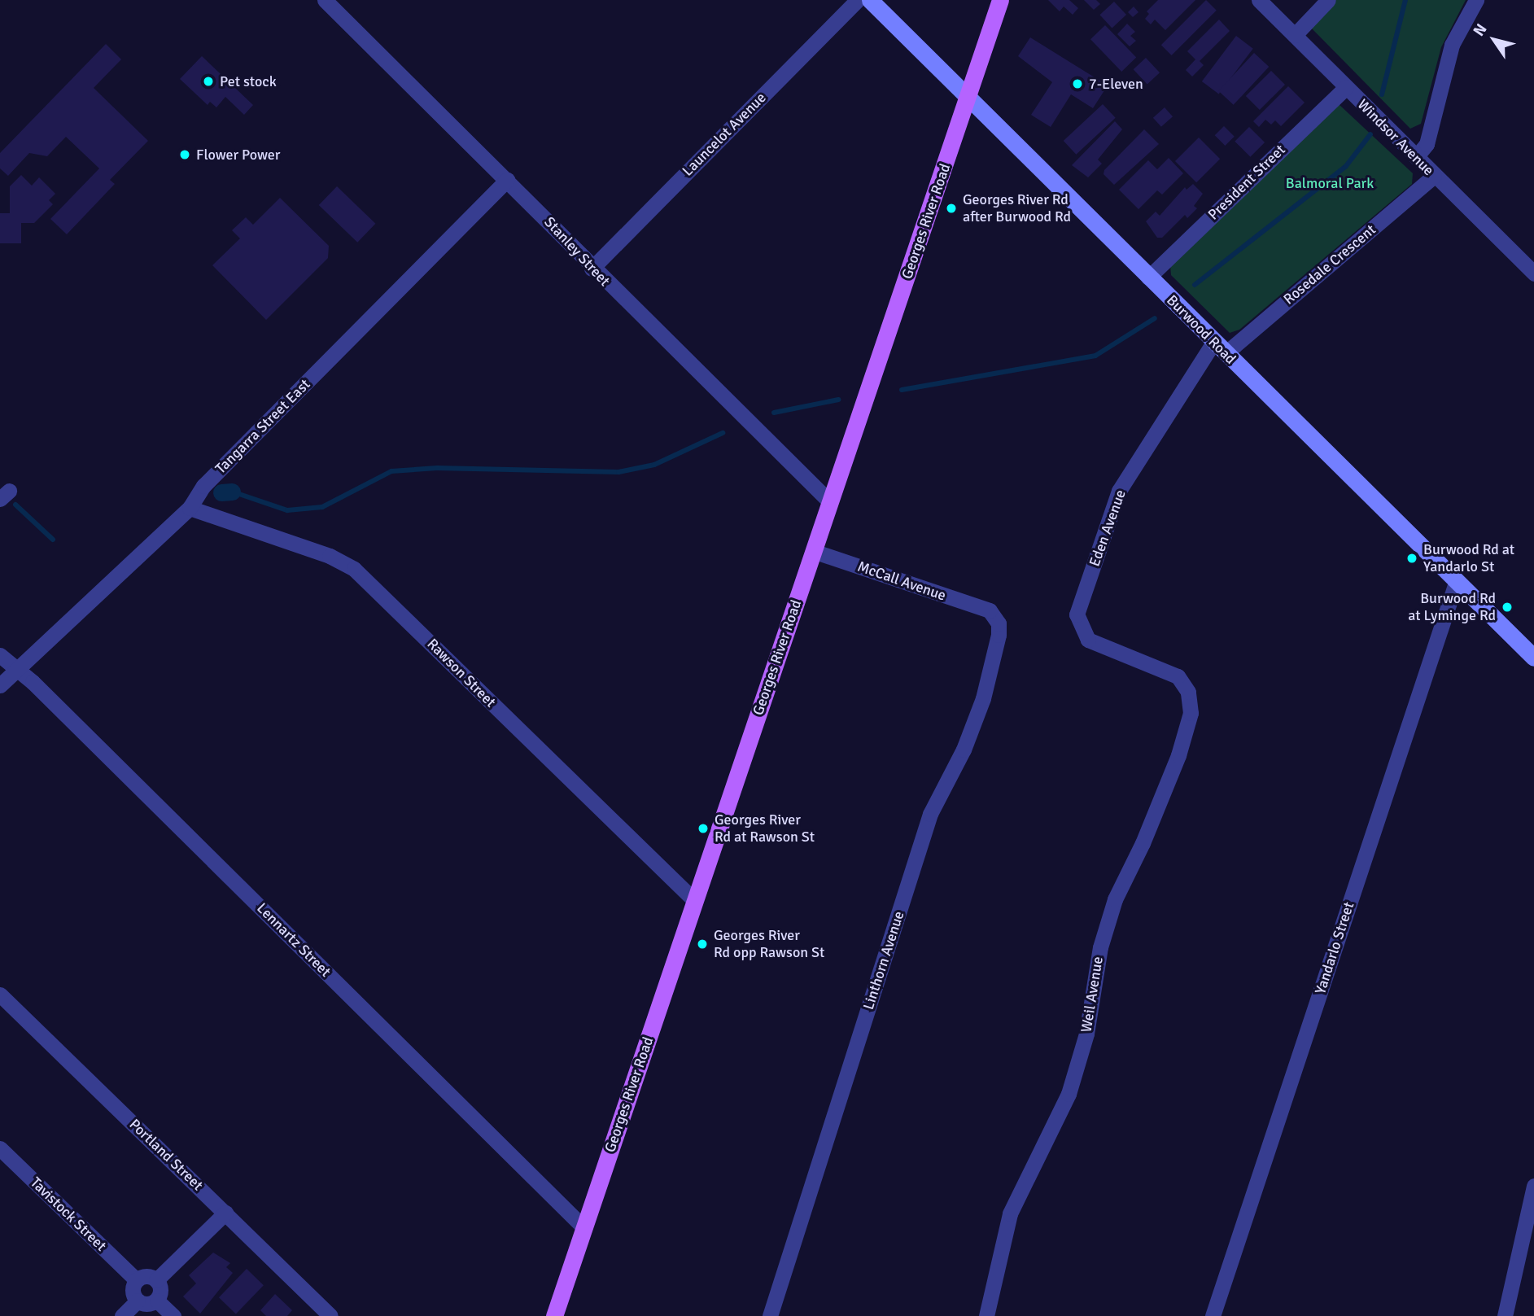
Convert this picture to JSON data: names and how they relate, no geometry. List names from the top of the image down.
{
  "streets": {
    "main road": ["Georges River Road", "Burwood Road"],
    "street": [
      "Launcelot Avenue",
      "Windsor Avenue",
      "President Street",
      "Stanley Street",
      "Rosedale Crescent",
      "Tangarra Street East",
      "Eden Avenue",
      "McCall Avenue",
      "Rawson Street",
      "Lennartz Street",
      "Yandarlo Street",
      "Linthorn Avenue",
      "Weil Avenue",
      "Portland Street",
      "Tavistock Street"
    ]
  },
  "crossings": [
    ["Launcelot Avenue", "Stanley Street"],
    ["Windsor Avenue", "President Street"],
    ["Windsor Avenue", "Rosedale Crescent"],
    ["President Street", "Burwood Road"],
    ["Georges River Road", "Stanley Street"],
    ["Georges River Road", "Burwood Road"],
    ["Georges River Road", "McCall Avenue"],
    ["Georges River Road", "Rawson Street"],
    ["Georges River Road", "Lennartz Street"],
    ["Stanley Street", "Tangarra Street East"],
    ["Rosedale Crescent", "Burwood Road"],
    ["Rosedale Crescent", "Eden Avenue"],
    ["Burwood Road", "Eden Avenue"],
    ["Burwood Road", "Yandarlo Street"],
    ["Tangarra Street East", "Rawson Street"],
    ["Tangarra Street East", "Lennartz Street"],
    ["Eden Avenue", "Weil Avenue"],
    ["McCall Avenue", "Linthorn Avenue"]
  ],
  "parks": ["Balmoral Park"],
  "places": [
    "Pet stock",
    "7-Eleven",
    "Flower Power",
    "Georges River Rd after Burwood Rd",
    "Burwood Rd at Yandarlo St",
    "Burwood Rd at Lyminge Rd",
    "Georges River Rd at Rawson St",
    "Georges River Rd opp Rawson St"
  ],
  "north": "top left"
}
